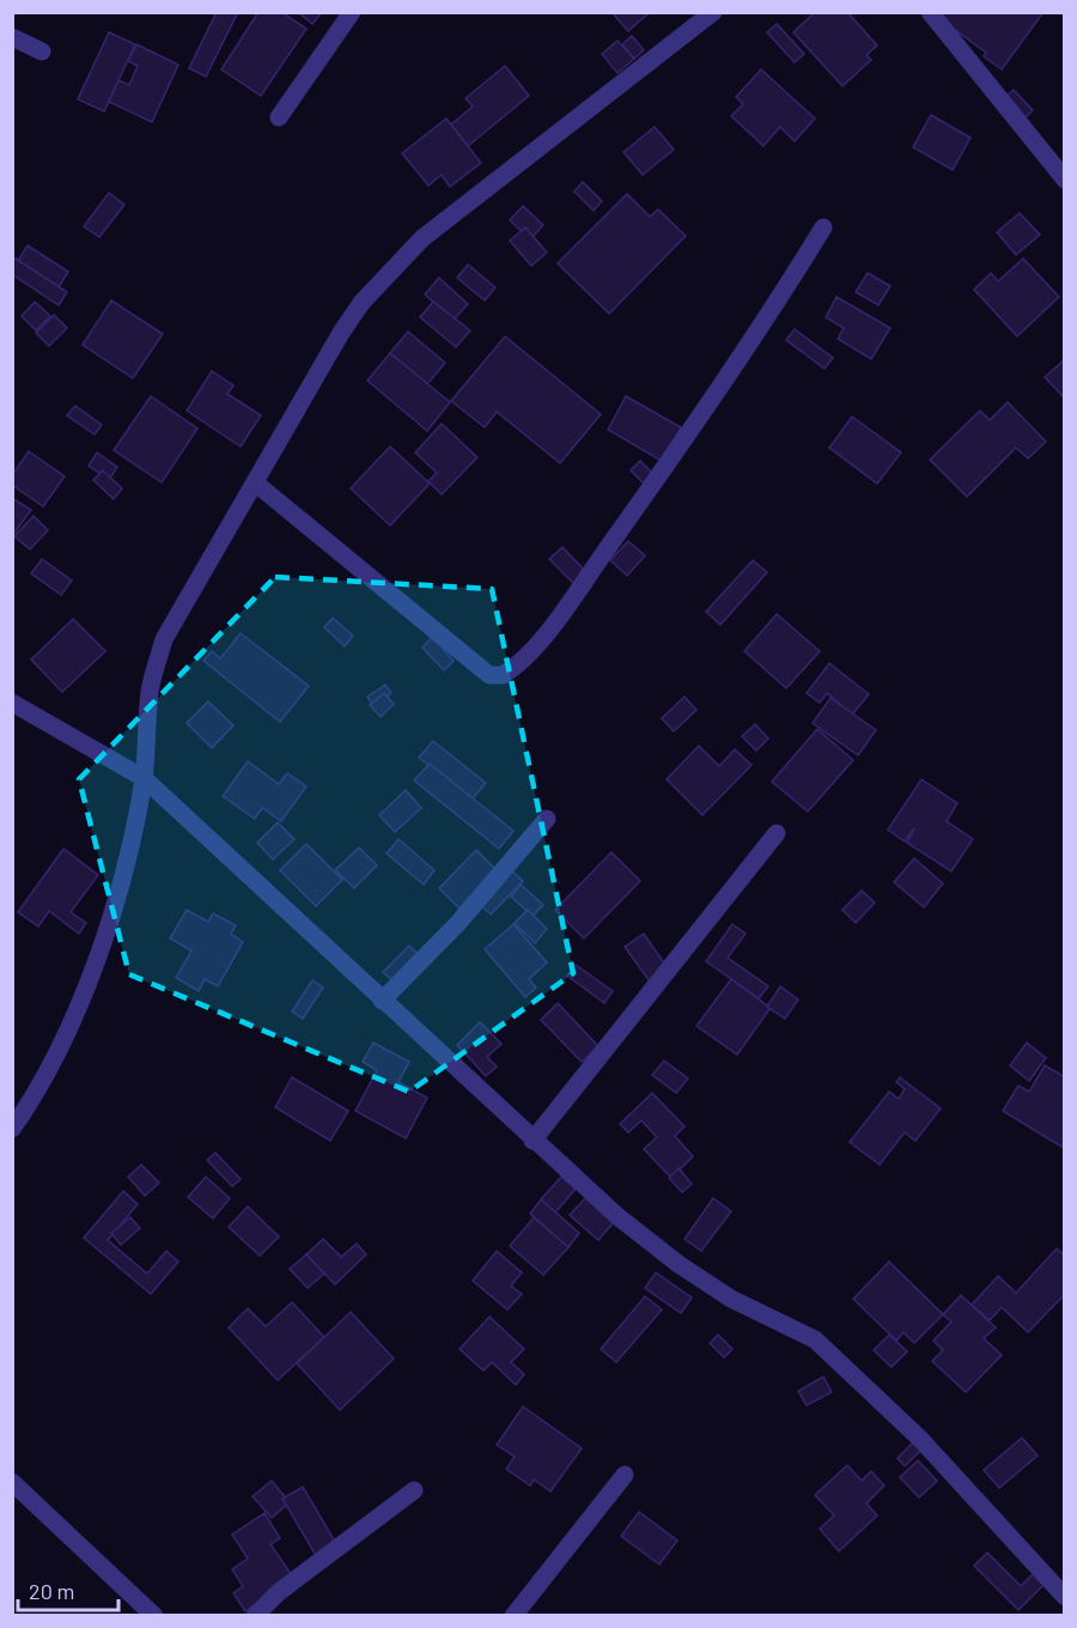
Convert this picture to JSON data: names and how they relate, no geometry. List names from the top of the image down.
{
  "scale_bar": "20 m"
}
